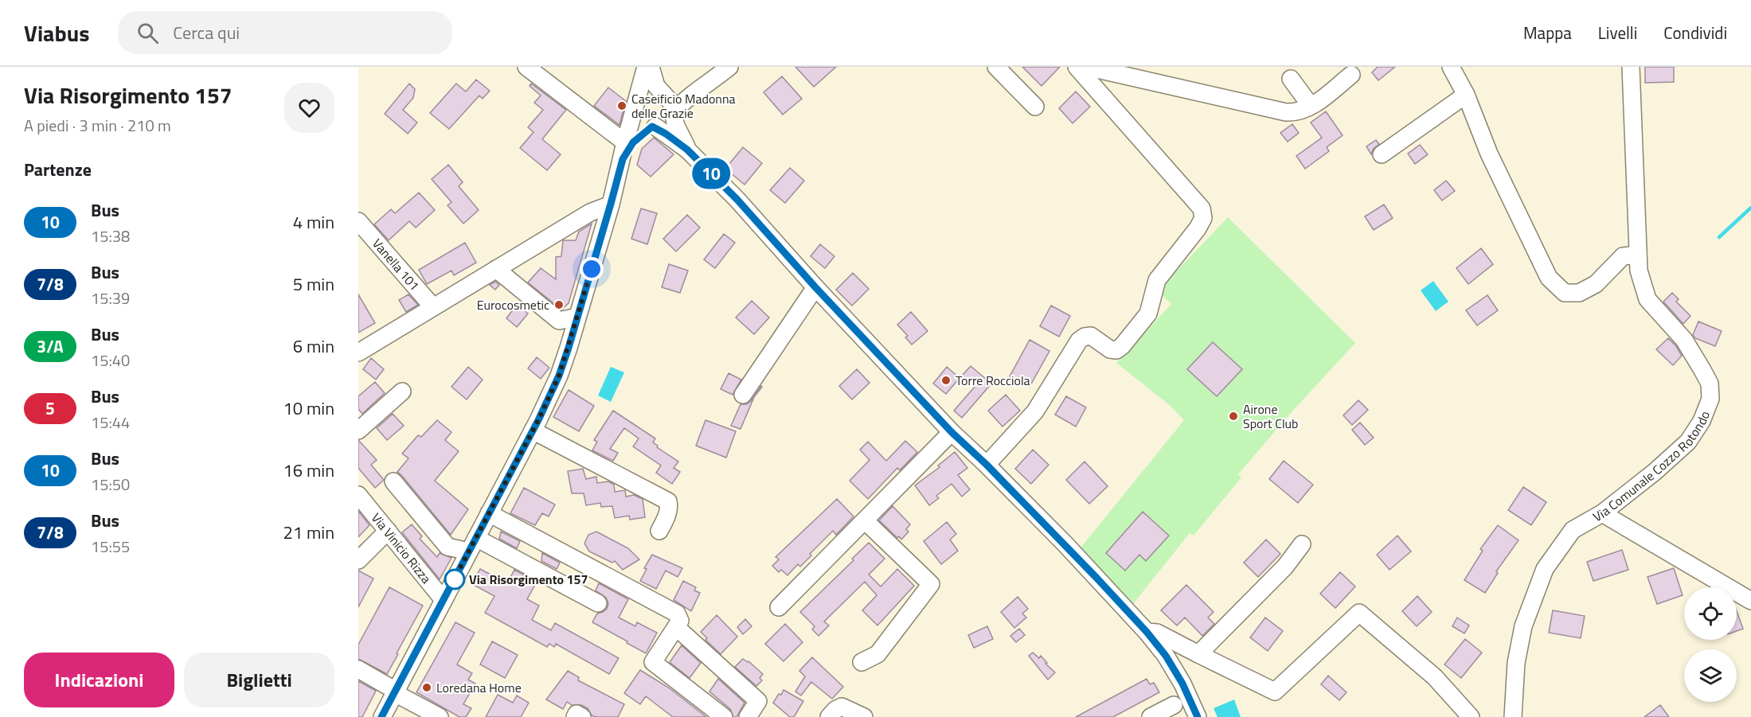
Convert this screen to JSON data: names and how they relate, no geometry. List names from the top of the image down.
{
  "streets": {
    "street": ["Vanella 101", "Via Comunale Cozzo Rotondo", "Via Vinicio Rizza"]
  },
  "places": [
    "Caseificio Madonna delle Grazie",
    "Eurocosmetic",
    "Torre Rocciola",
    "Airone Sport Club",
    "Via Risorgimento 157",
    "Loredana Home"
  ],
  "lines": ["bus line 10"],
  "page": {
    "header": "Viabus",
    "search": "Cerca qui",
    "nav": ["Mappa", "Livelli", "Condividi"],
    "heading": [
      ["Via Risorgimento 157", "A piedi · 3 min · 210 m"],
      "Partenze"
    ],
    "on_map": "10",
    "list": [
      {
        "mark": "10",
        "name": "Bus",
        "note": "15:38",
        "value": "4 min"
      },
      {
        "mark": "7/8",
        "name": "Bus",
        "note": "15:39",
        "value": "5 min"
      },
      {
        "mark": "3/A",
        "name": "Bus",
        "note": "15:40",
        "value": "6 min"
      },
      {
        "mark": "5",
        "name": "Bus",
        "note": "15:44",
        "value": "10 min"
      },
      {
        "mark": "10",
        "name": "Bus",
        "note": "15:50",
        "value": "16 min"
      },
      {
        "mark": "7/8",
        "name": "Bus",
        "note": "15:55",
        "value": "21 min"
      }
    ],
    "buttons": ["Indicazioni", "Biglietti"]
  }
}
